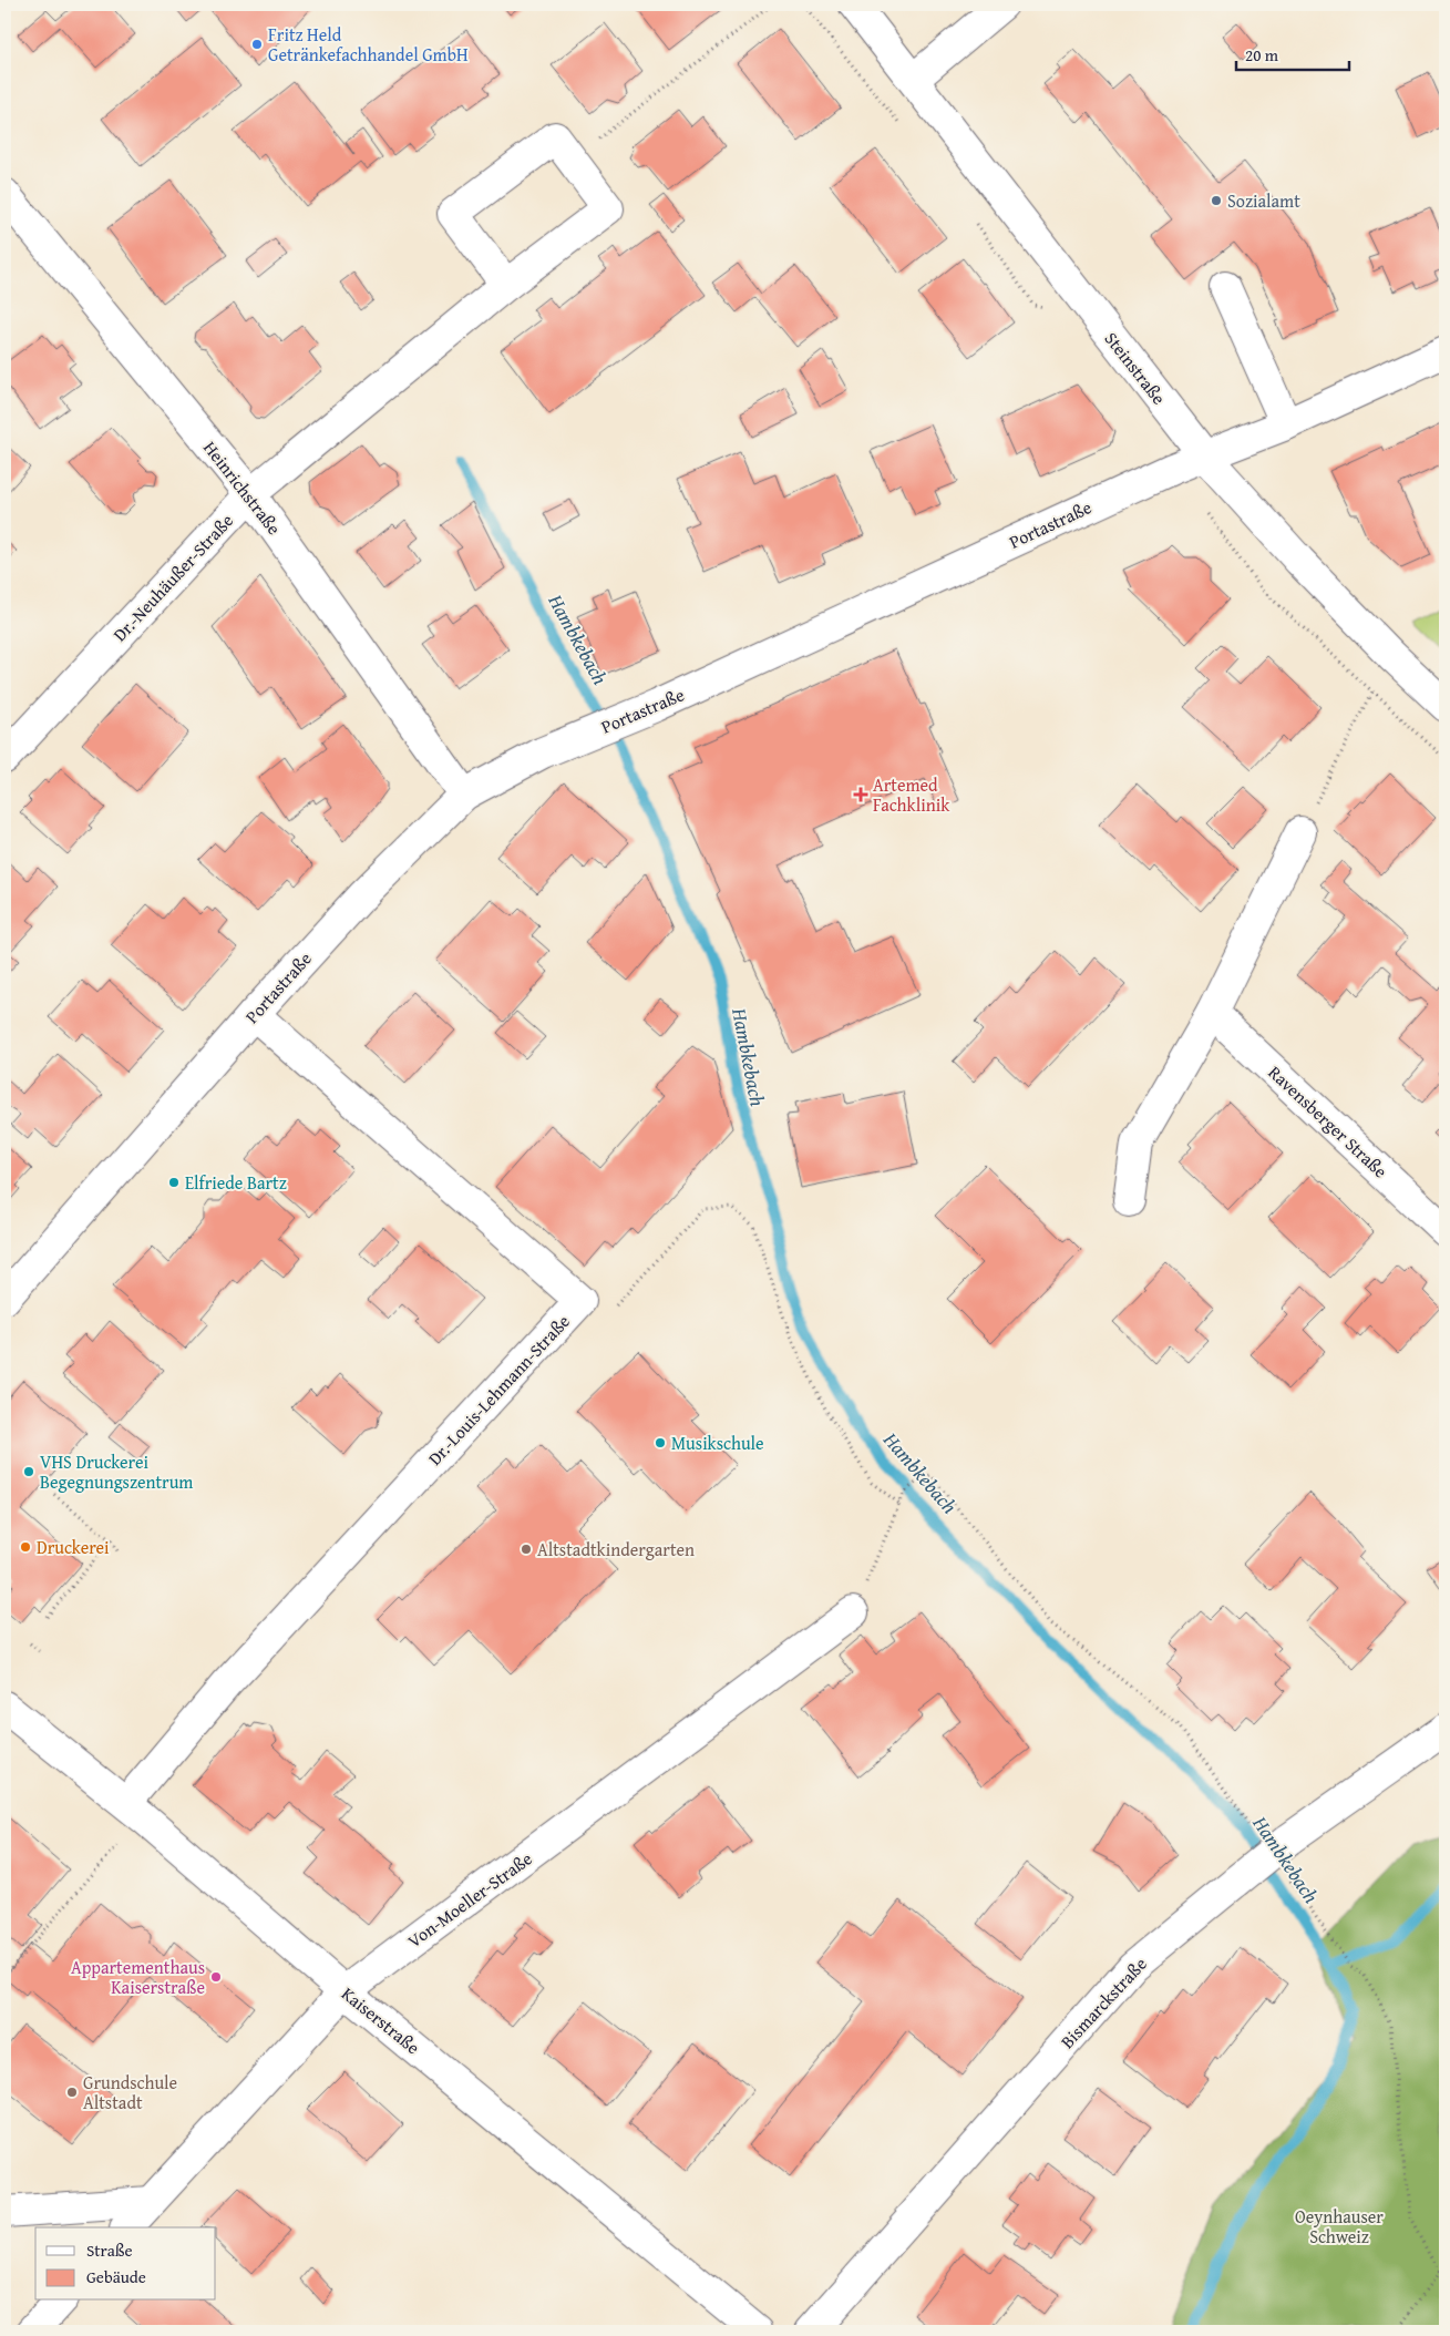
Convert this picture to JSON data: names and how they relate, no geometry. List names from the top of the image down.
{
  "streets": {
    "street": [
      "Steinstraße",
      "Heinrichstraße",
      "Portastraße",
      "Dr.-Neuhäußer-Straße",
      "Ravensberger Straße",
      "Dr.-Louis-Lehmann-Straße",
      "Von-Moeller-Straße",
      "Bismarckstraße",
      "Kaiserstraße"
    ]
  },
  "crossings": [
    ["Steinstraße", "Portastraße"],
    ["Heinrichstraße", "Portastraße"],
    ["Heinrichstraße", "Dr.-Neuhäußer-Straße"],
    ["Portastraße", "Dr.-Louis-Lehmann-Straße"],
    ["Dr.-Louis-Lehmann-Straße", "Kaiserstraße"],
    ["Von-Moeller-Straße", "Kaiserstraße"]
  ],
  "water": ["Hambkebach"],
  "parks": ["Oeynhauser Schweiz"],
  "places": {
    "other": [
      "Fritz Held Getränkefachhandel GmbH",
      "Sozialamt",
      "Elfriede Bartz",
      "Musikschule",
      "VHS Druckerei Begegnungszentrum",
      "Druckerei",
      "Altstadtkindergarten",
      "Appartementhaus Kaiserstraße",
      "Grundschule Altstadt"
    ],
    "health": ["Artemed Fachklinik"]
  },
  "legend": ["Straße", "Gebäude"],
  "scale_bar": "20 m"
}
